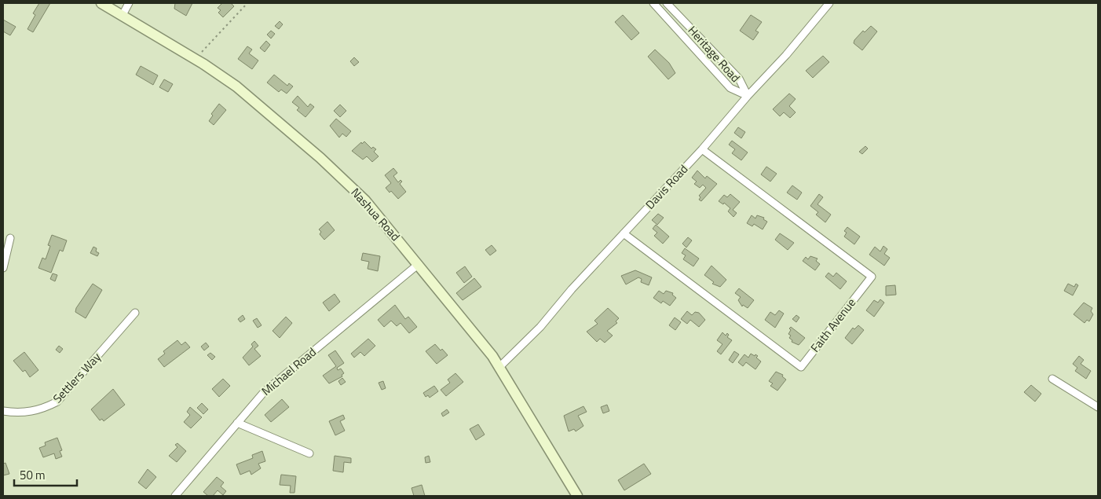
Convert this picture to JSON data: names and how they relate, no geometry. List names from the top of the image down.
{
  "streets": {
    "main road": ["Nashua Road"],
    "street": [
      "Heritage Road",
      "Davis Road",
      "Faith Avenue",
      "Michael Road",
      "Settlers Way"
    ]
  },
  "crossings": [
    ["Heritage Road", "Davis Road"],
    ["Davis Road", "Nashua Road"],
    ["Davis Road", "Faith Avenue"],
    ["Nashua Road", "Michael Road"]
  ],
  "scale_bar": "50 m"
}
